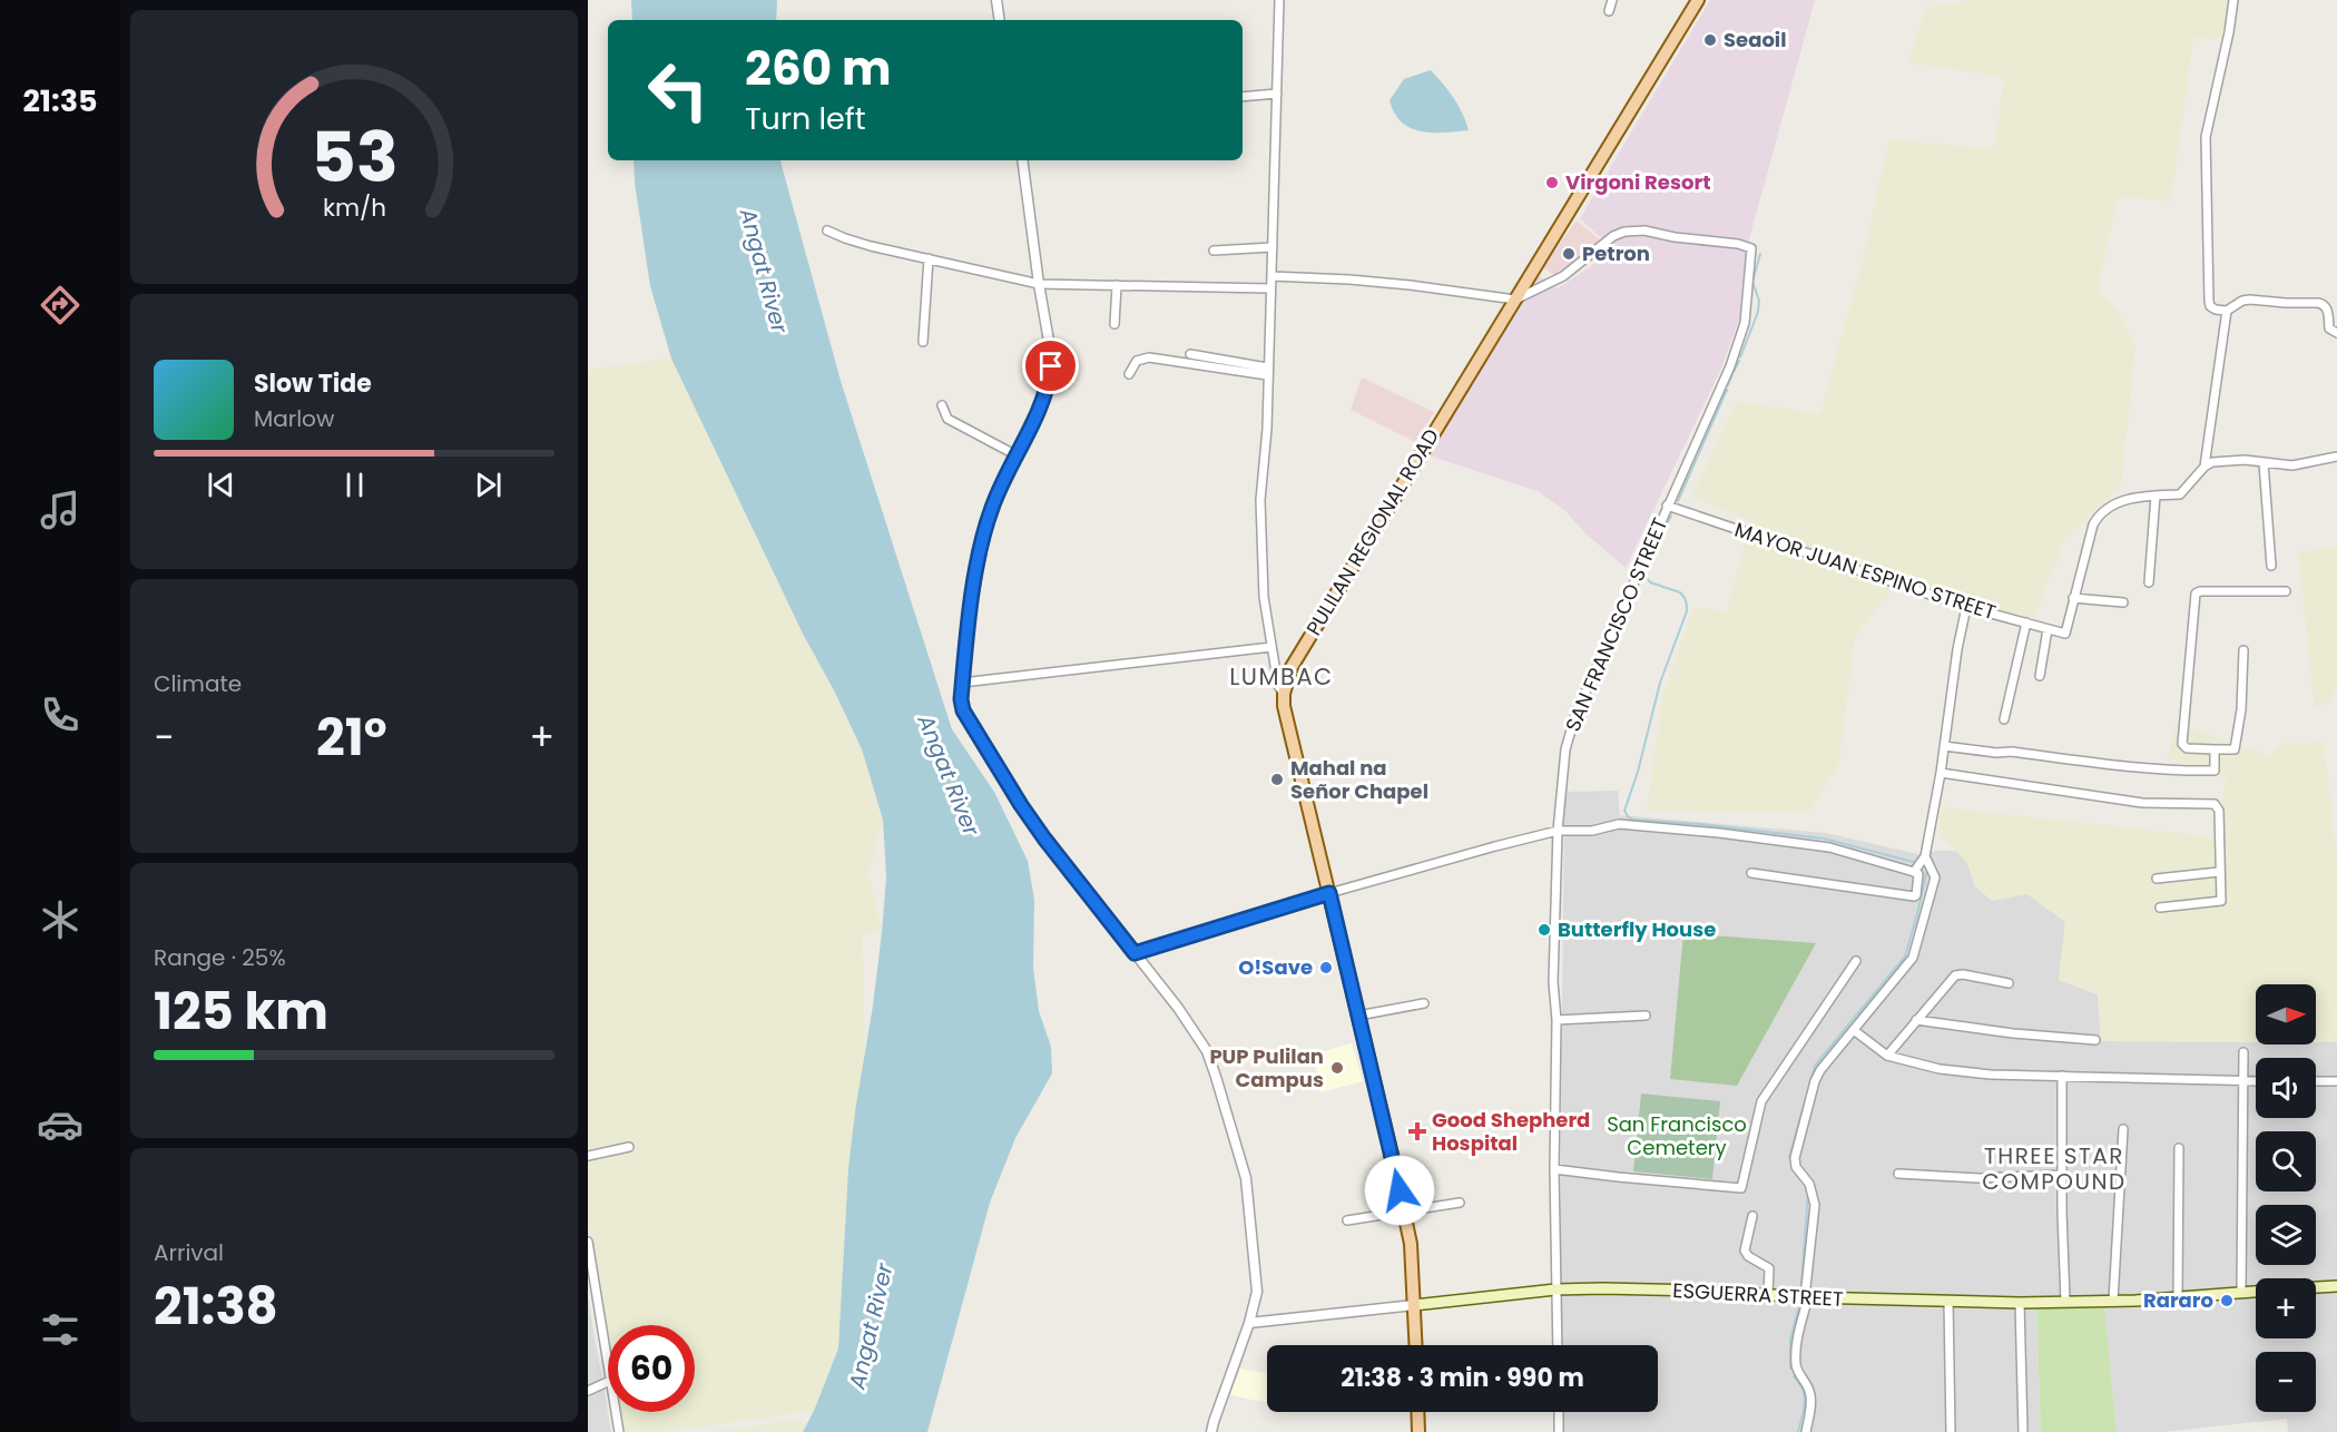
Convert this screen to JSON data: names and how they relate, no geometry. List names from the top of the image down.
{
  "streets": {
    "main road": ["PULILAN REGIONAL ROAD", "ESGUERRA STREET"],
    "street": ["MAYOR JUAN ESPINO STREET", "SAN FRANCISCO STREET"]
  },
  "crossings": [
    ["PULILAN REGIONAL ROAD", "SAN FRANCISCO STREET"],
    ["PULILAN REGIONAL ROAD", "ESGUERRA STREET"],
    ["MAYOR JUAN ESPINO STREET", "SAN FRANCISCO STREET"],
    ["SAN FRANCISCO STREET", "ESGUERRA STREET"]
  ],
  "districts": ["LUMBAC", "THREE STAR COMPOUND"],
  "water": ["Angat River"],
  "parks": ["San Francisco Cemetery"],
  "places": {
    "other": [
      "Seaoil",
      "Virgoni Resort",
      "Petron",
      "Mahal na Señor Chapel",
      "Butterfly House",
      "O!Save",
      "PUP Pulilan Campus",
      "Rararo"
    ],
    "health": ["Good Shepherd Hospital"]
  },
  "north": "right",
  "page": {
    "tabs": "21:35",
    "turn": ["260 m", "Turn left"],
    "song": ["Slow Tide", "Marlow"],
    "tile": [
      "Climate",
      ["Range · 25%", "125 km"],
      ["Arrival", "21:38"]
    ],
    "heat": ["−", "21°", "+"],
    "map_buttons": ["+", "−"],
    "limit": "60",
    "trip": "21:38 · 3 min · 990 m",
    "gauge": ["53", "km/h"]
  }
}
